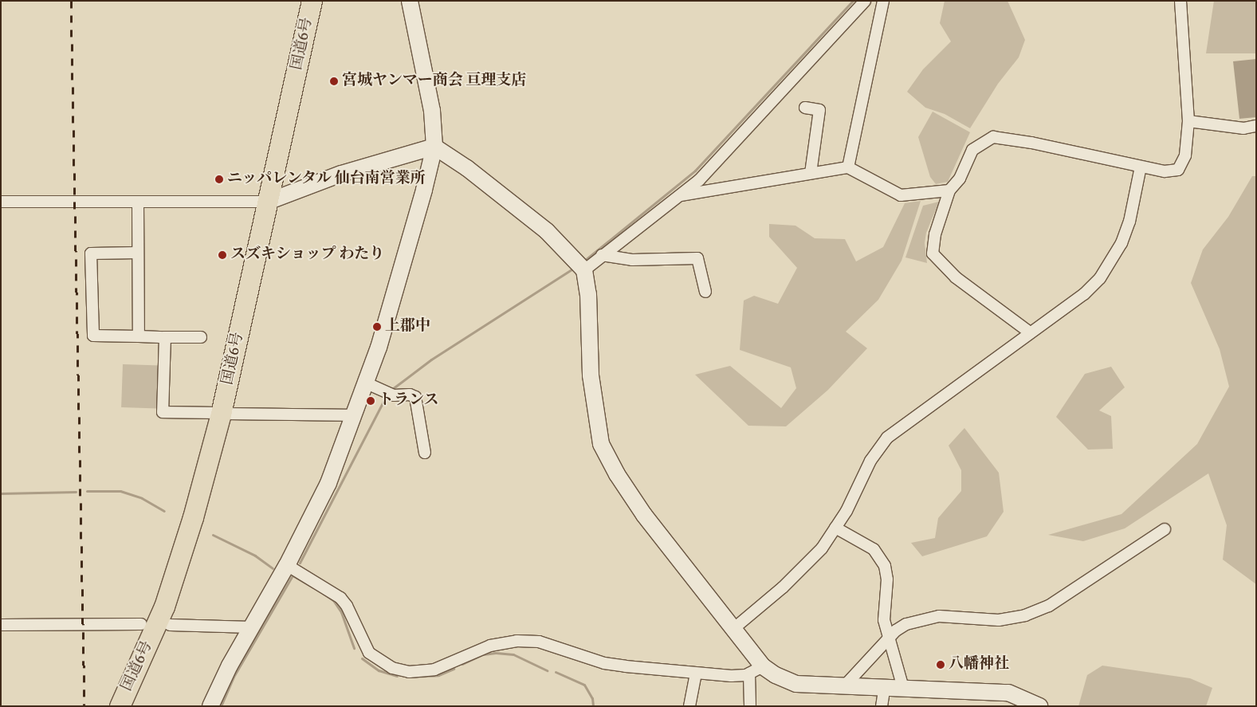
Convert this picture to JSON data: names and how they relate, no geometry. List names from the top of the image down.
{
  "streets": {
    "highway": ["国道6号"]
  },
  "places": [
    "宮城ヤンマー商会 亘理支店",
    "ニッパレンタル 仙台南営業所",
    "スズキショップ わたり",
    "上郡中",
    "トランス",
    "八幡神社"
  ]
}
